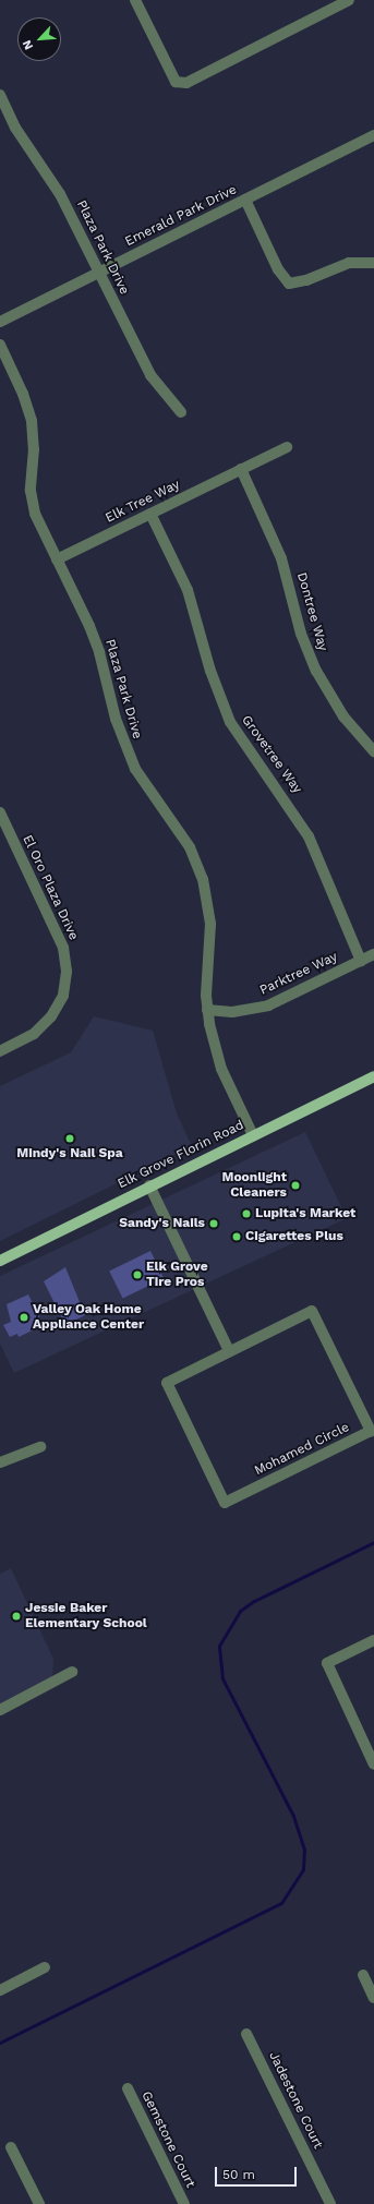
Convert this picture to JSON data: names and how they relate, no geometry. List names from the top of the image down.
{
  "streets": {
    "main road": ["Elk Grove Florin Road"],
    "street": [
      "Emerald Park Drive",
      "Plaza Park Drive",
      "Elk Tree Way",
      "Dontree Way",
      "Grovetree Way",
      "El Oro Plaza Drive",
      "Parktree Way",
      "Mohamed Circle",
      "Jadestone Court",
      "Gemstone Court"
    ]
  },
  "crossings": [
    ["Emerald Park Drive", "Plaza Park Drive"],
    ["Plaza Park Drive", "Elk Tree Way"],
    ["Plaza Park Drive", "Parktree Way"],
    ["Plaza Park Drive", "Elk Grove Florin Road"],
    ["Elk Tree Way", "Dontree Way"],
    ["Elk Tree Way", "Grovetree Way"],
    ["Grovetree Way", "Parktree Way"]
  ],
  "places": [
    "Mindy's Nail Spa",
    "Moonlight Cleaners",
    "Lupita's Market",
    "Sandy's Nails",
    "Cigarettes Plus",
    "Elk Grove Tire Pros",
    "Valley Oak Home Appliance Center",
    "Jessie Baker Elementary School"
  ],
  "scale_bar": "50 m",
  "north": "bottom left"
}
